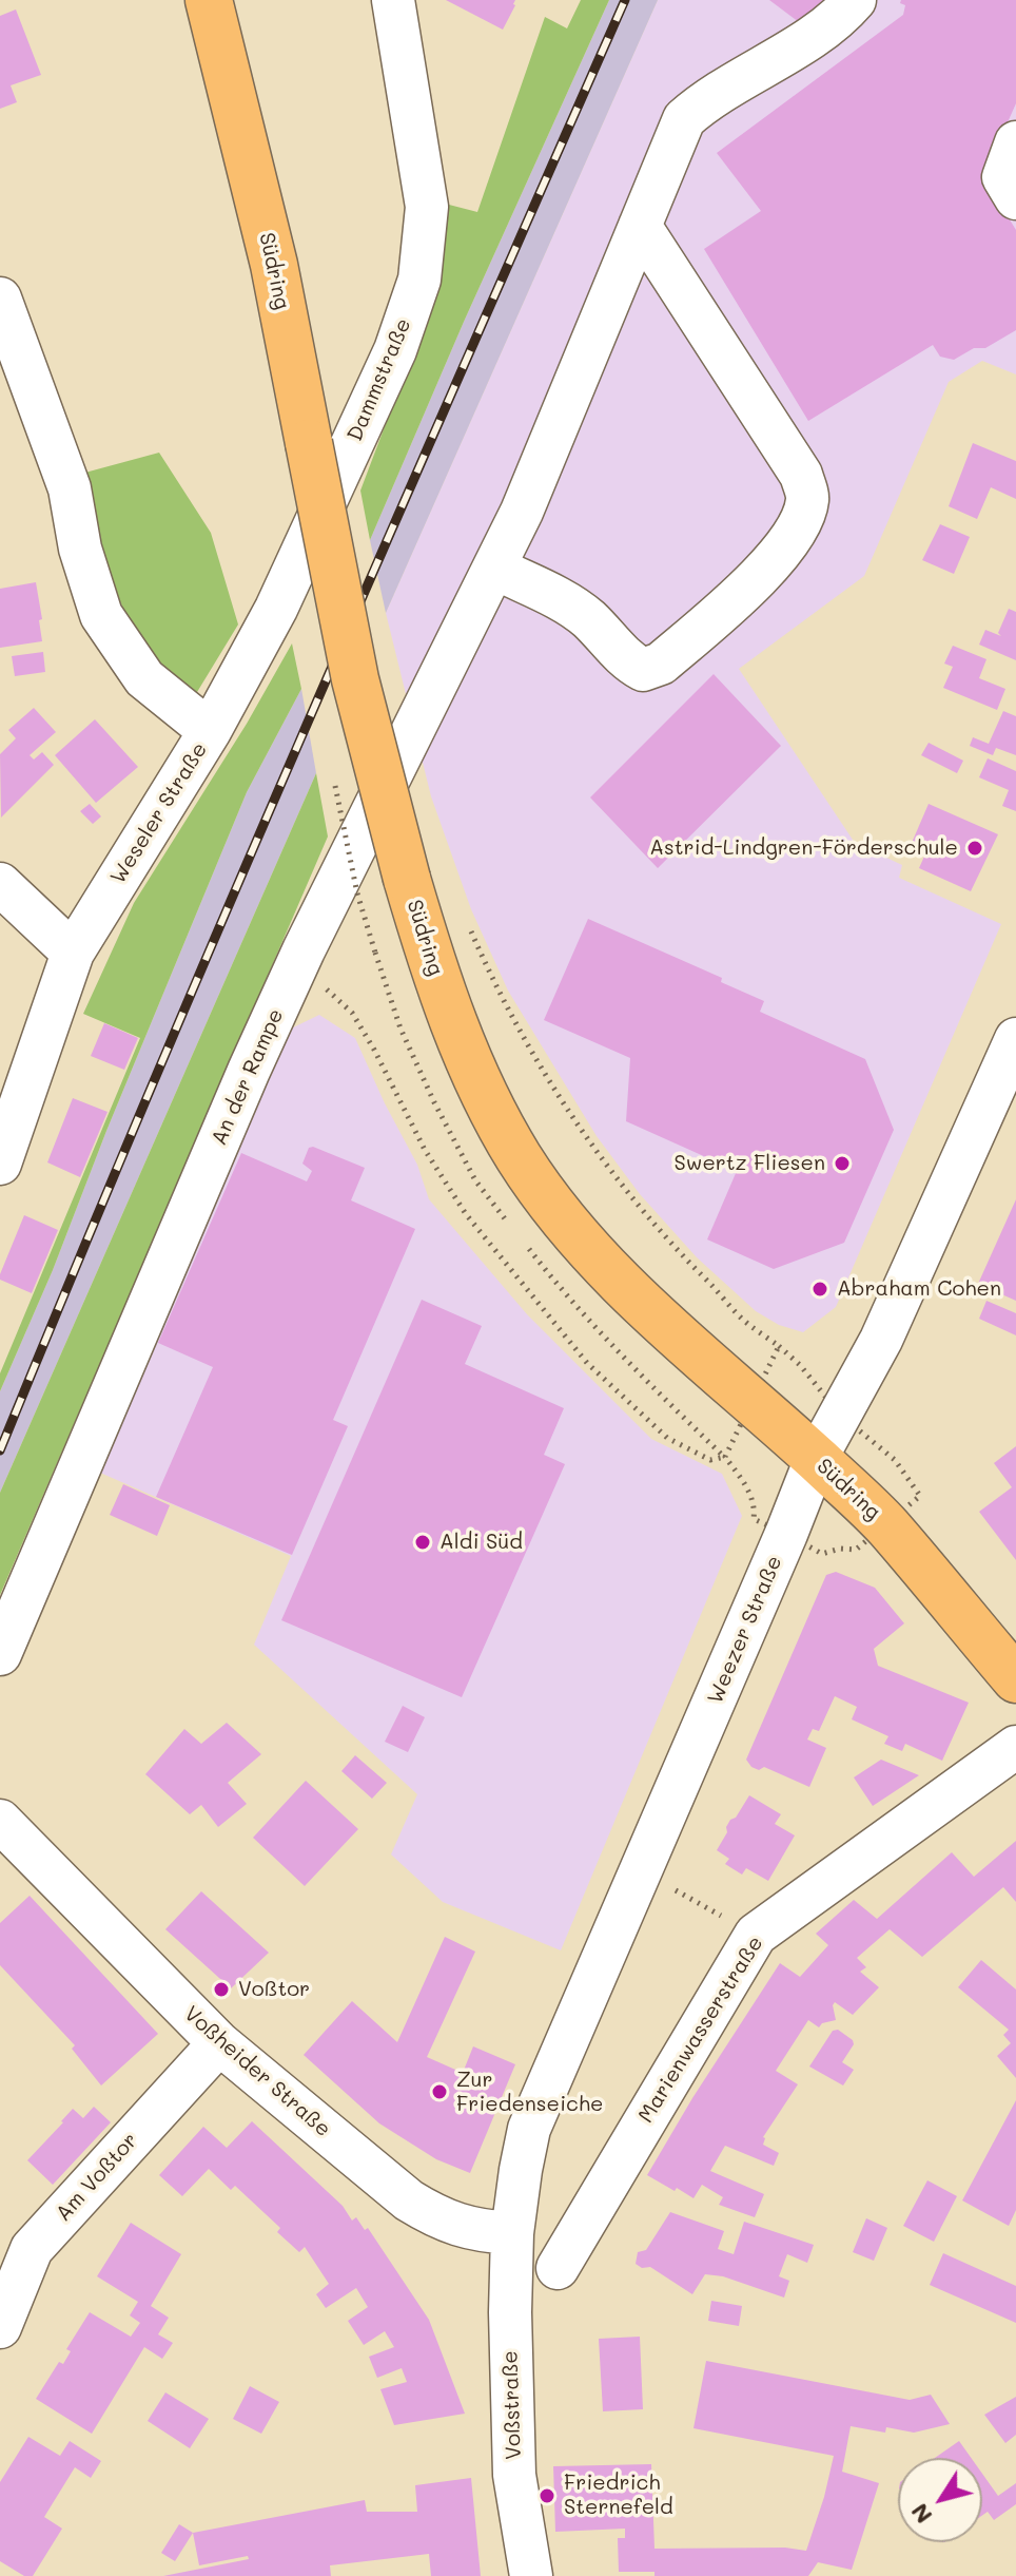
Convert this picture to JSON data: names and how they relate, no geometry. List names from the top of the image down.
{
  "streets": {
    "main road": ["Südring"],
    "street": [
      "Dammstraße",
      "Weseler Straße",
      "An der Rampe",
      "Weezer Straße",
      "Marienwasserstraße",
      "Voßheider Straße",
      "Am Voßtor",
      "Voßstraße"
    ]
  },
  "crossings": [
    ["Südring", "Weezer Straße"],
    ["Dammstraße", "Weseler Straße"],
    ["Weezer Straße", "Voßheider Straße"],
    ["Weezer Straße", "Voßstraße"],
    ["Voßheider Straße", "Am Voßtor"],
    ["Voßheider Straße", "Voßstraße"]
  ],
  "places": [
    "Astrid-Lindgren-Förderschule",
    "Swertz Fliesen",
    "Abraham Cohen",
    "Aldi Süd",
    "Voßtor",
    "Zur Friedenseiche",
    "Friedrich Sternefeld"
  ],
  "north": "bottom left"
}
